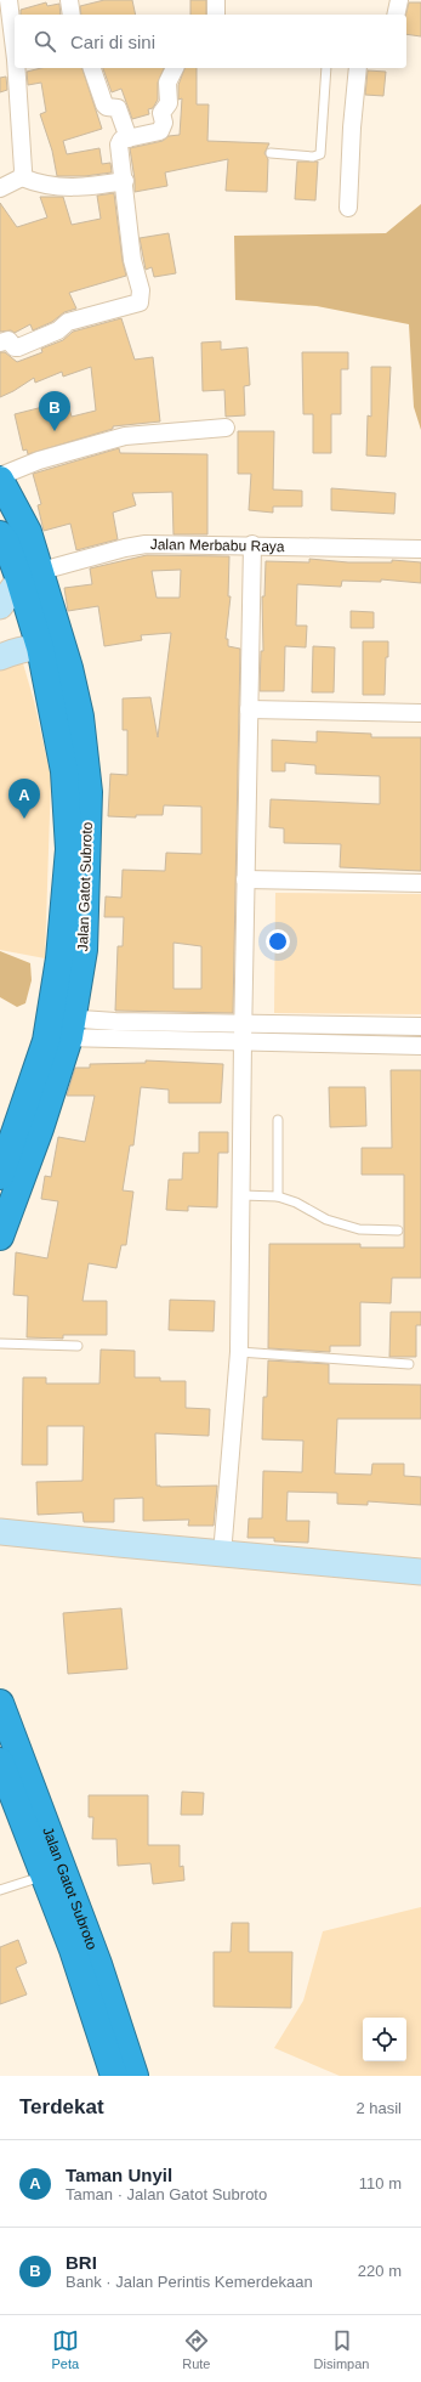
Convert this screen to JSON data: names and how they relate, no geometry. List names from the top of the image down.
{
  "streets": {
    "highway": ["Jalan Gatot Subroto"],
    "street": ["Jalan Merbabu Raya"]
  },
  "crossings": [
    ["Jalan Merbabu Raya", "Jalan Gatot Subroto"]
  ],
  "page": {
    "search": "Cari di sini",
    "pins": ["B", "A"],
    "heading": ["Terdekat", "2 hasil"],
    "list": [
      {
        "mark": "A",
        "name": "Taman Unyil",
        "note": "Taman · Jalan Gatot Subroto",
        "value": "110 m"
      },
      {
        "mark": "B",
        "name": "BRI",
        "note": "Bank · Jalan Perintis Kemerdekaan",
        "value": "220 m"
      }
    ],
    "nav": ["Peta", "Rute", "Disimpan"]
  }
}
